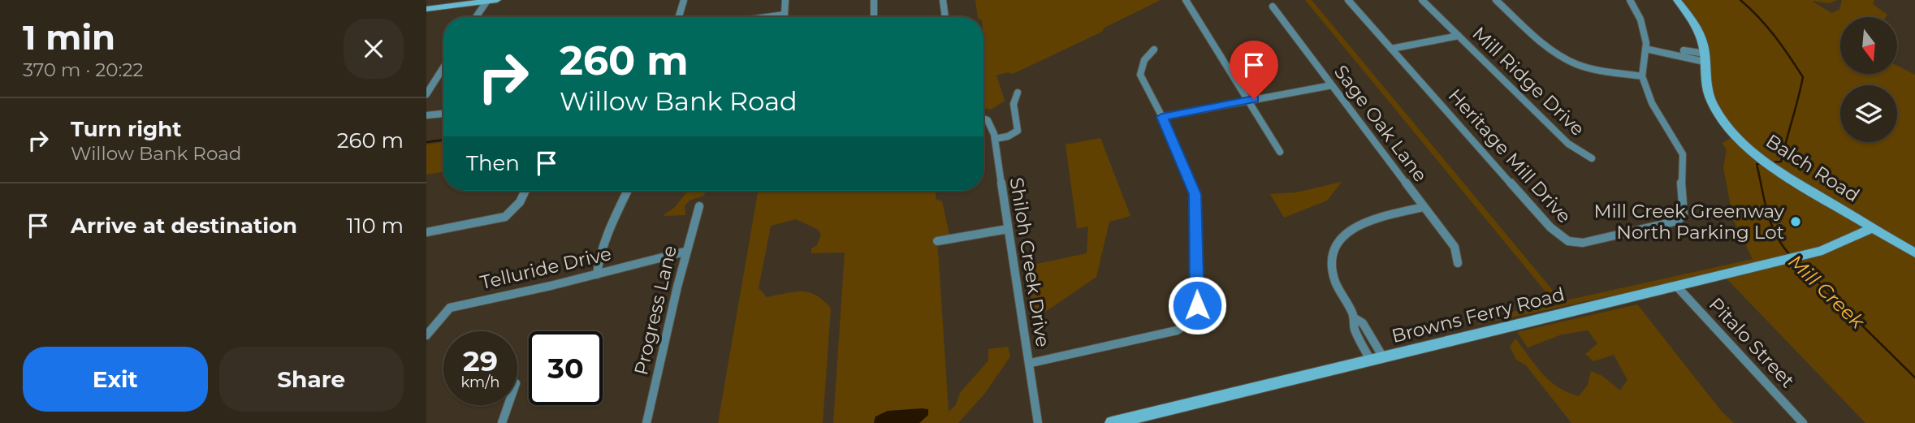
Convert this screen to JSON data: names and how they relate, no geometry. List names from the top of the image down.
{
  "streets": {
    "street": [
      "Mill Ridge Drive",
      "Sage Oak Lane",
      "Heritage Mill Drive",
      "Balch Road",
      "Shiloh Creek Drive",
      "Telluride Drive",
      "Progress Lane",
      "Browns Ferry Road",
      "Pitalo Street"
    ]
  },
  "crossings": [
    ["Balch Road", "Browns Ferry Road"],
    ["Telluride Drive", "Progress Lane"],
    ["Browns Ferry Road", "Pitalo Street"]
  ],
  "water": ["Mill Creek"],
  "places": ["Mill Creek Greenway North Parking Lot"],
  "north": "bottom",
  "page": {
    "heading": ["1 min", "370 m · 20:22"],
    "turn": ["260 m", "Willow Bank Road"],
    "list": [
      {
        "name": "Turn right",
        "note": "Willow Bank Road",
        "value": "260 m"
      },
      {
        "name": "Arrive at destination",
        "value": "110 m"
      }
    ],
    "then": "Then",
    "speed": "29 km/h",
    "limit": "30",
    "buttons": ["Exit", "Share"]
  }
}
